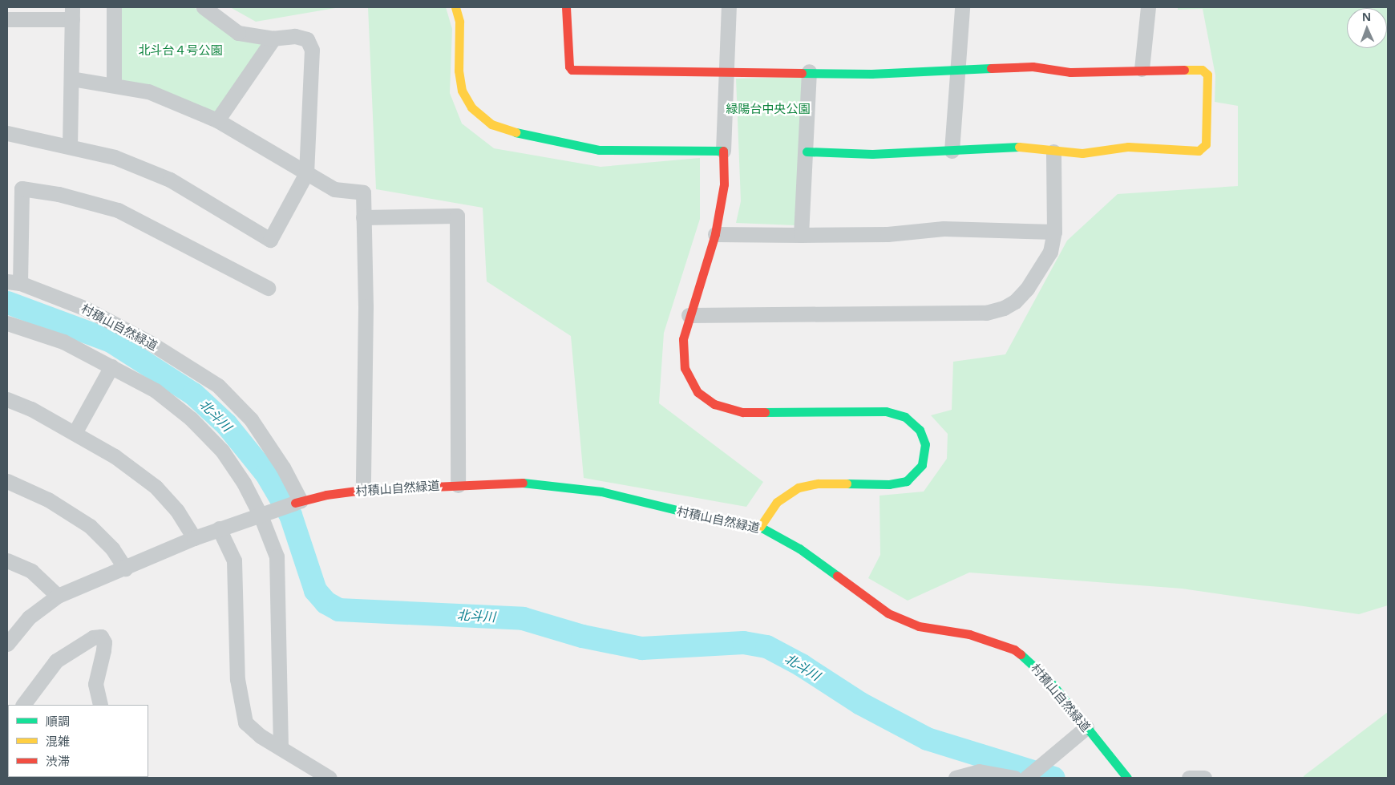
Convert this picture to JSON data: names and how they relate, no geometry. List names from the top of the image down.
{
  "streets": {
    "street": ["村積山自然緑道"]
  },
  "water": ["北斗川"],
  "parks": ["北斗台４号公園", "緑陽台中央公園"],
  "legend": ["順調", "混雑", "渋滞"],
  "north": "top"
}
